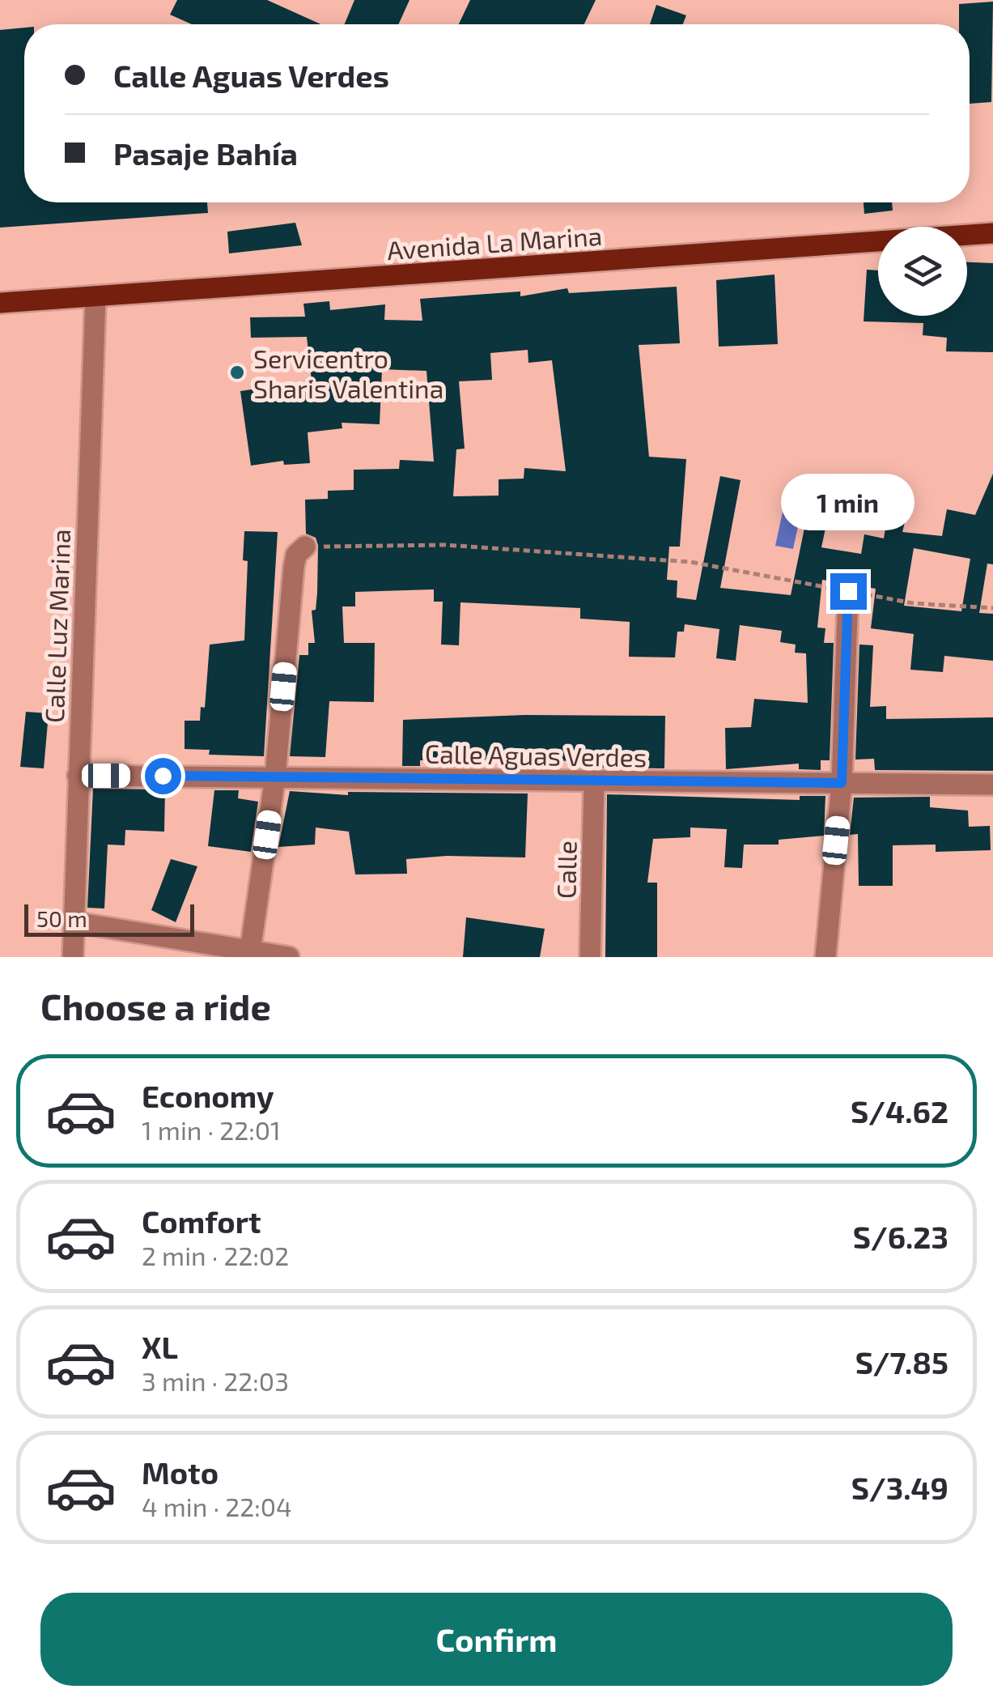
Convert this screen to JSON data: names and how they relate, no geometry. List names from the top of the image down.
{
  "streets": {
    "main road": ["Avenida La Marina"],
    "street": ["Calle Luz Marina", "Calle Aguas Verdes", "Calle"]
  },
  "crossings": [
    ["Avenida La Marina", "Calle Luz Marina"],
    ["Calle Luz Marina", "Calle Aguas Verdes"],
    ["Calle Aguas Verdes", "Calle"]
  ],
  "places": ["Servicentro Sharis Valentina"],
  "scale_bar": "50 m",
  "page": {
    "banner": ["Calle Aguas Verdes", "Pasaje Bahía"],
    "bubble": "1 min",
    "scale": "50 m",
    "heading": "Choose a ride",
    "list": [
      {
        "name": "Economy",
        "note": "1 min · 22:01",
        "value": "S/4.62"
      },
      {
        "name": "Comfort",
        "note": "2 min · 22:02",
        "value": "S/6.23"
      },
      {
        "name": "XL",
        "note": "3 min · 22:03",
        "value": "S/7.85"
      },
      {
        "name": "Moto",
        "note": "4 min · 22:04",
        "value": "S/3.49"
      }
    ],
    "buttons": "Confirm"
  }
}
